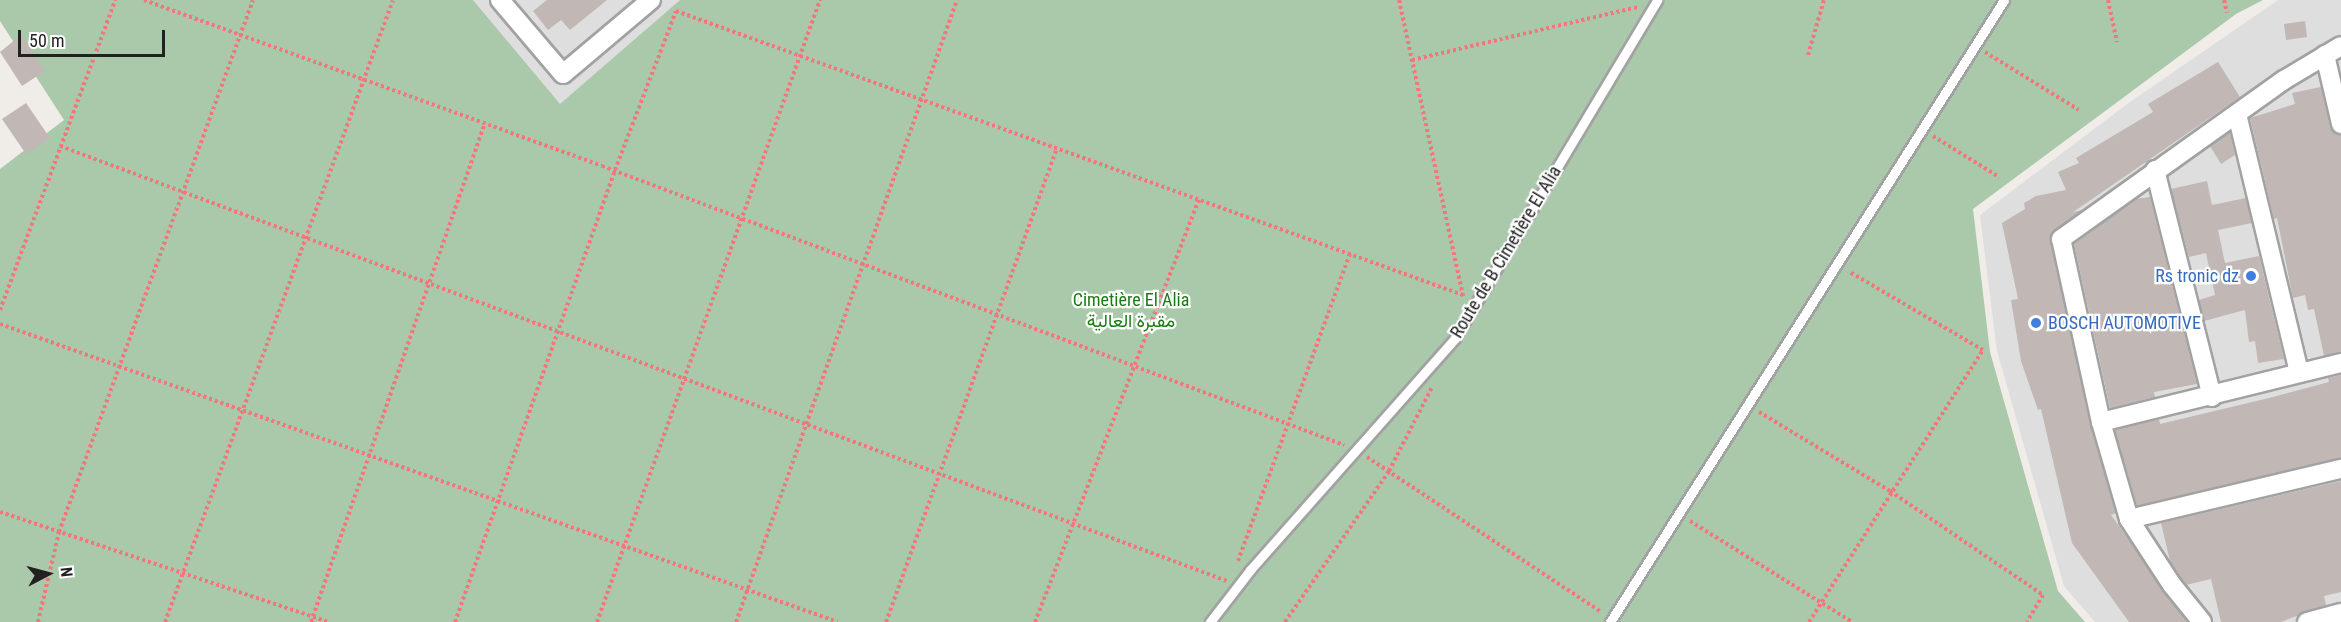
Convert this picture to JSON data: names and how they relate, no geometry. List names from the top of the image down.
{
  "streets": {
    "lane": ["Route de B Cimetière El Alia"]
  },
  "parks": ["Cimetière El Alia مقبرة العالية"],
  "places": ["Rs tronic dz", "BOSCH AUTOMOTIVE"],
  "scale_bar": "50 m",
  "north": "right"
}
